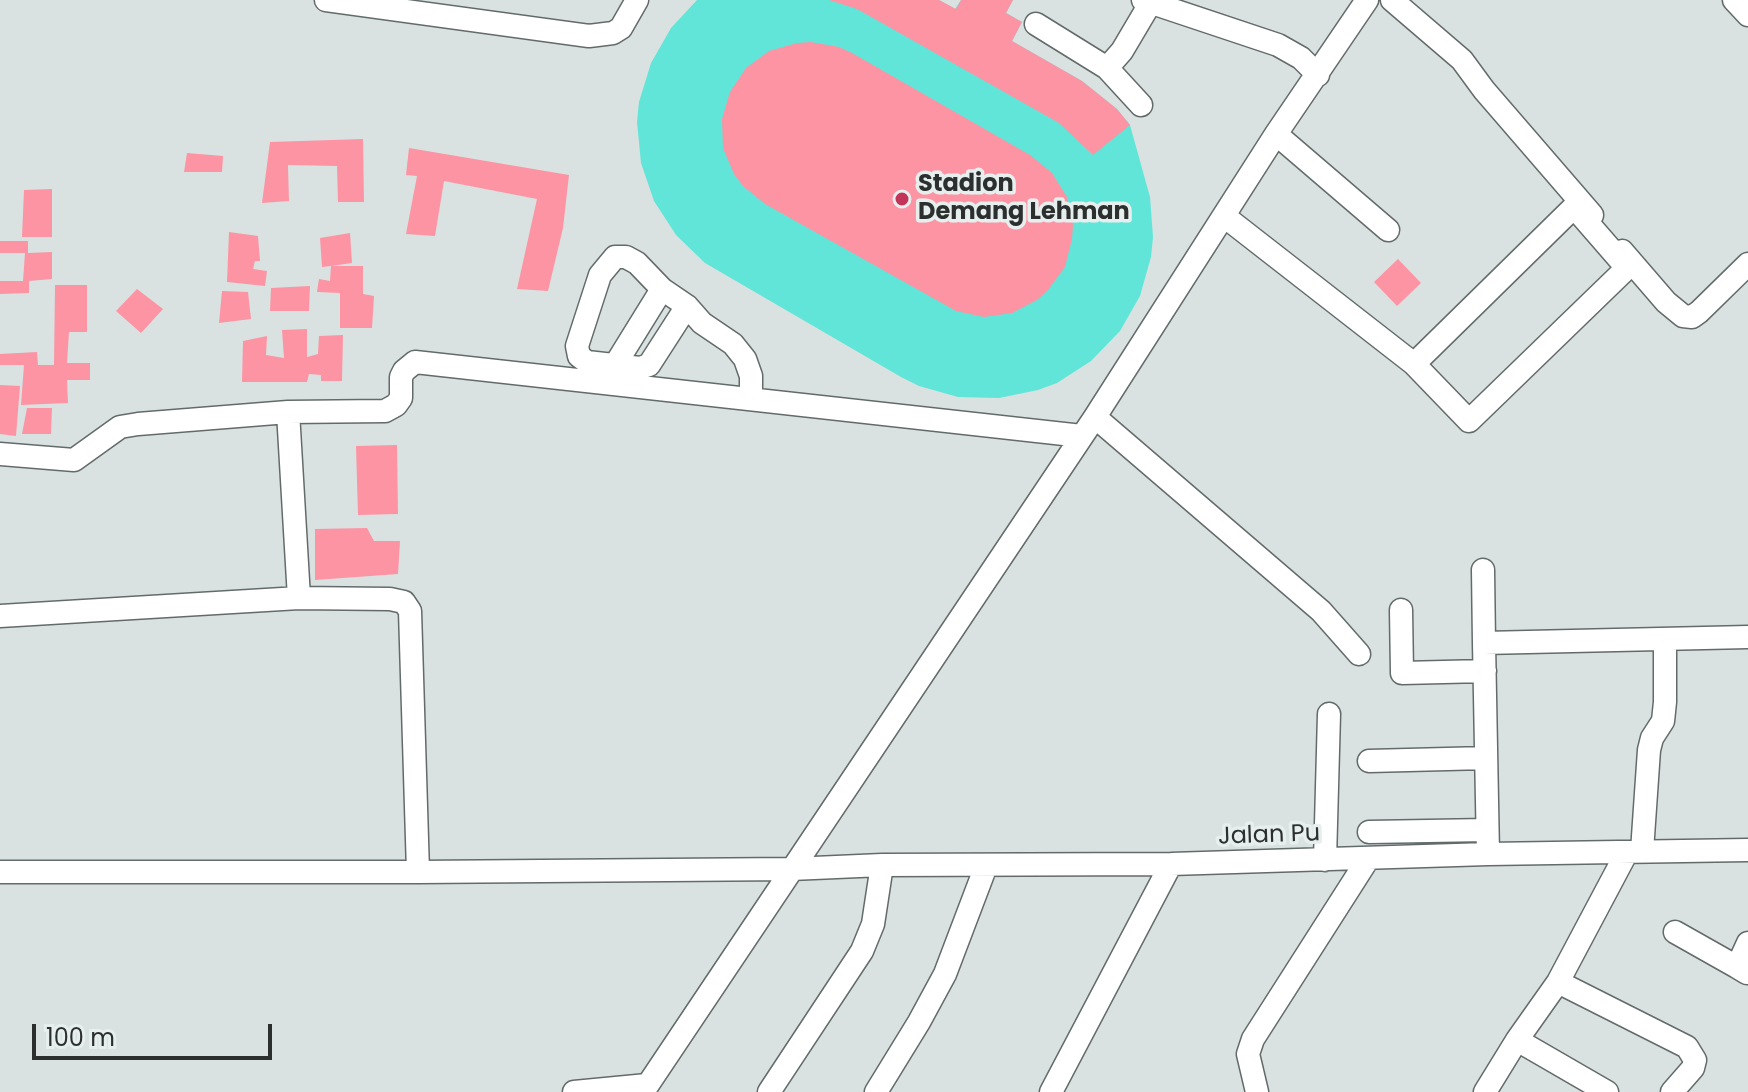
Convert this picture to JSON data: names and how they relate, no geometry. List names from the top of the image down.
{
  "streets": {
    "street": ["Jalan Pu"]
  },
  "places": ["Stadion Demang Lehman"],
  "scale_bar": "100 m"
}
